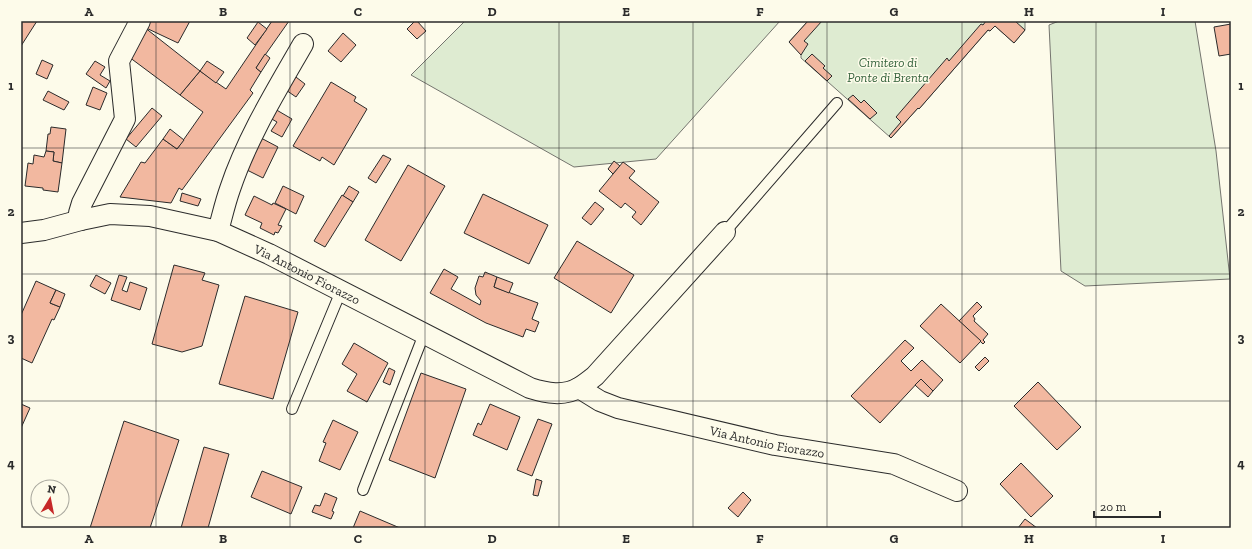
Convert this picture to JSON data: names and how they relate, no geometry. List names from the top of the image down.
{
  "streets": {
    "street": ["Via Antonio Fiorazzo"]
  },
  "parks": ["Cimitero di Ponte di Brenta"],
  "scale_bar": "20 m",
  "north": "top",
  "grid": {
    "columns": [
      "A",
      "B",
      "C",
      "D",
      "E",
      "F",
      "G",
      "H",
      "I"
    ],
    "rows": [
      "1",
      "2",
      "3",
      "4"
    ]
  }
}
